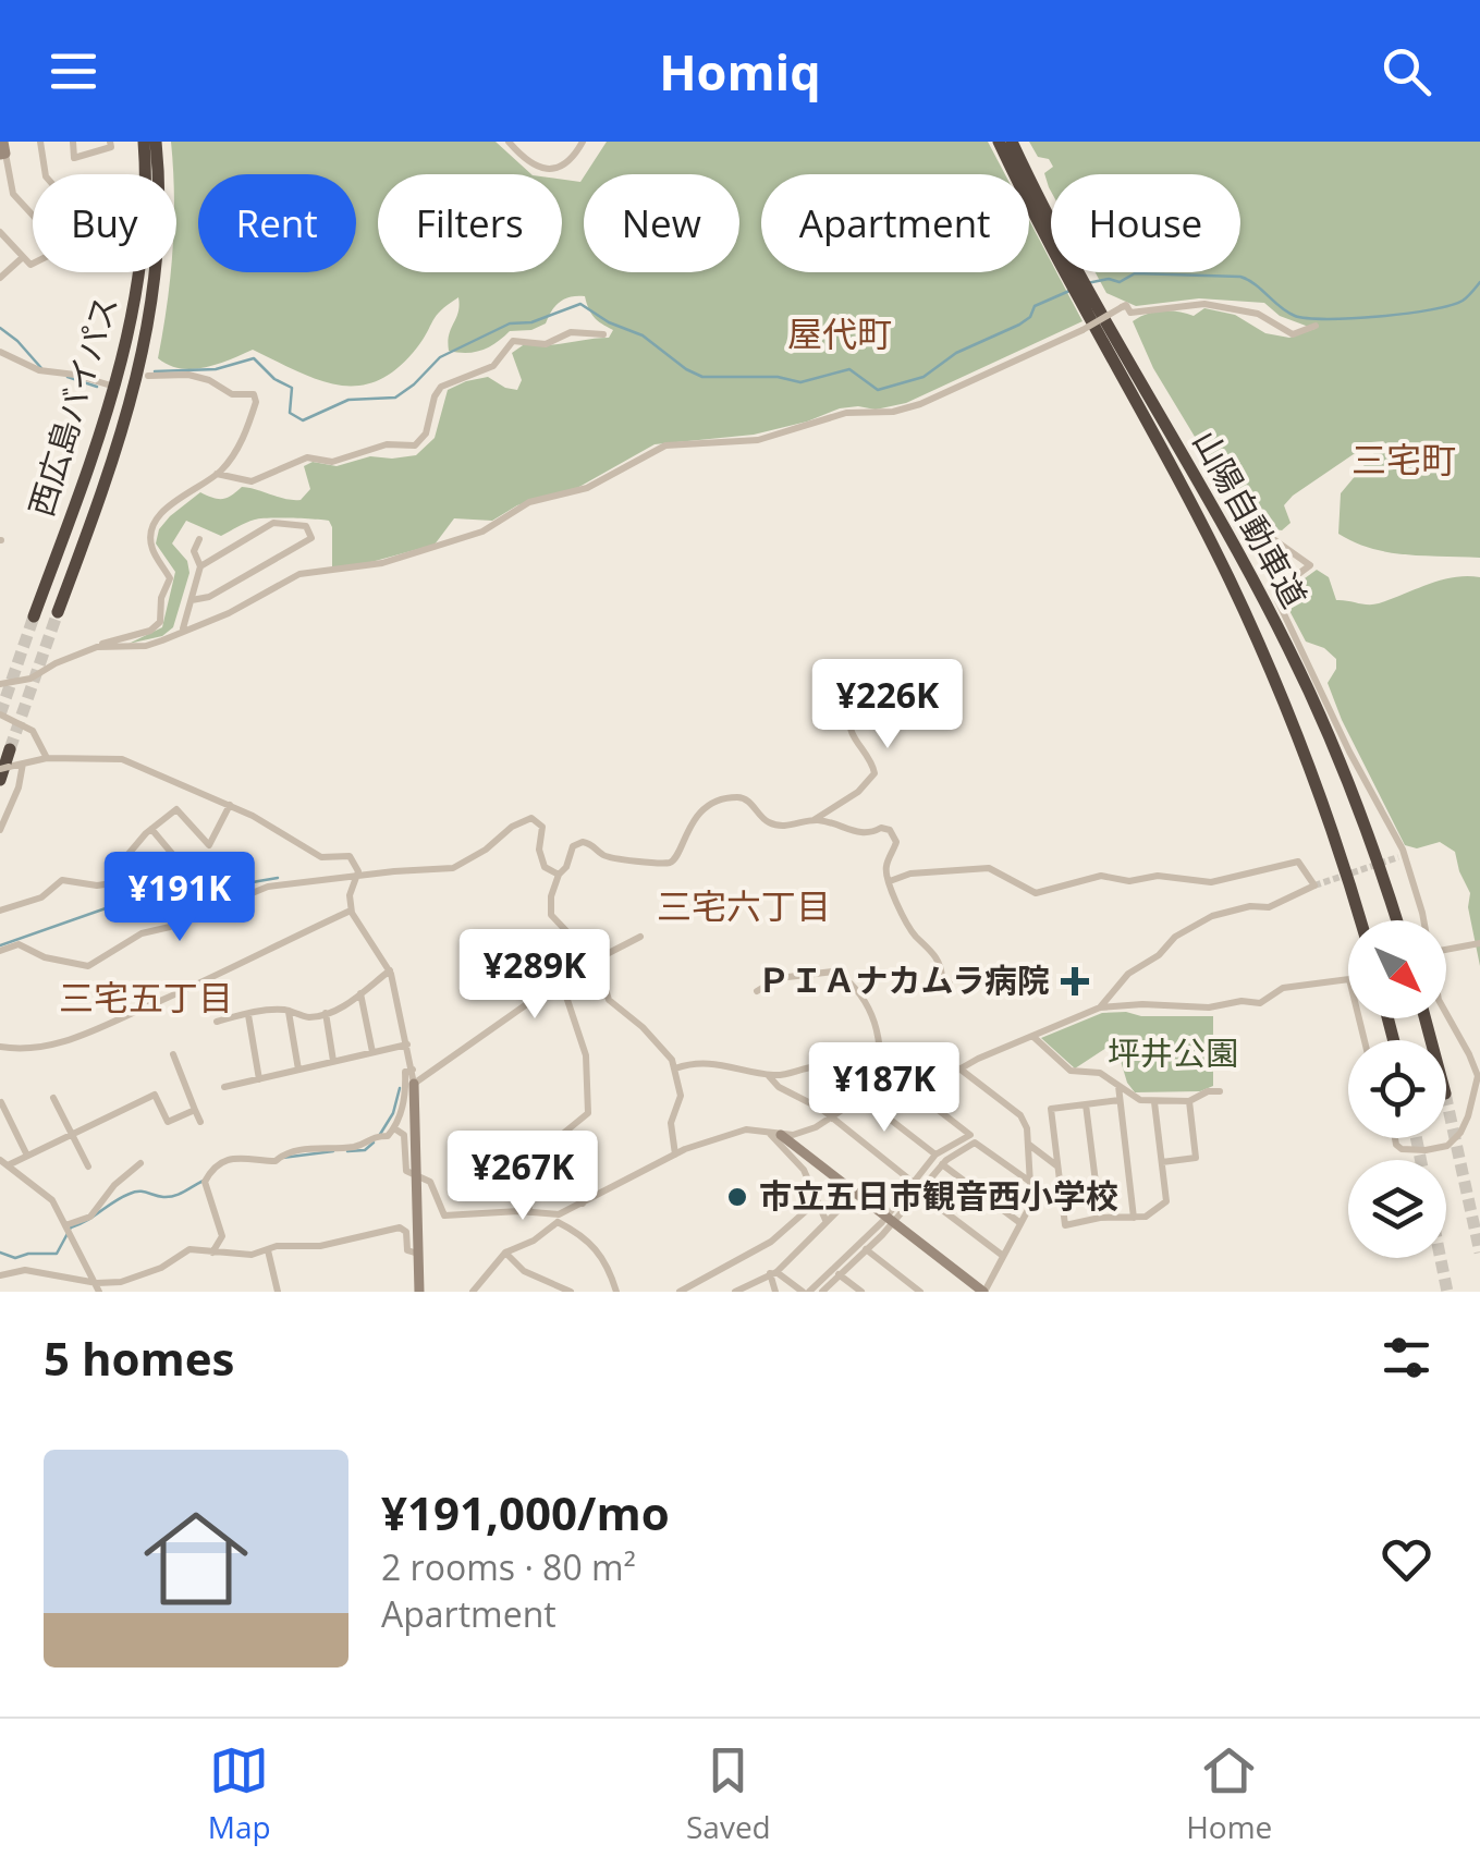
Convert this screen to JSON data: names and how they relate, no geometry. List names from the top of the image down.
{
  "streets": {
    "highway": ["西広島バイパス", "山陽自動車道"]
  },
  "districts": [
    "屋代町",
    "三宅町",
    "三宅六丁目",
    "三宅五丁目"
  ],
  "parks": ["坪井公園"],
  "places": {
    "health": ["ＰＩＡナカムラ病院"],
    "other": ["市立五日市観音西小学校"]
  },
  "north": "bottom right",
  "page": {
    "header": "Homiq",
    "chip": [
      "Buy",
      "Rent",
      "Filters",
      "New",
      "Apartment",
      "House"
    ],
    "price": [
      "¥226K",
      "¥191K",
      "¥289K",
      "¥187K",
      "¥267K"
    ],
    "heading": "5 homes",
    "list": [
      {
        "name": "¥191,000/mo",
        "note": "2 rooms · 80 m² · Apartment"
      }
    ],
    "tabs": ["Map", "Saved", "Home"]
  }
}
